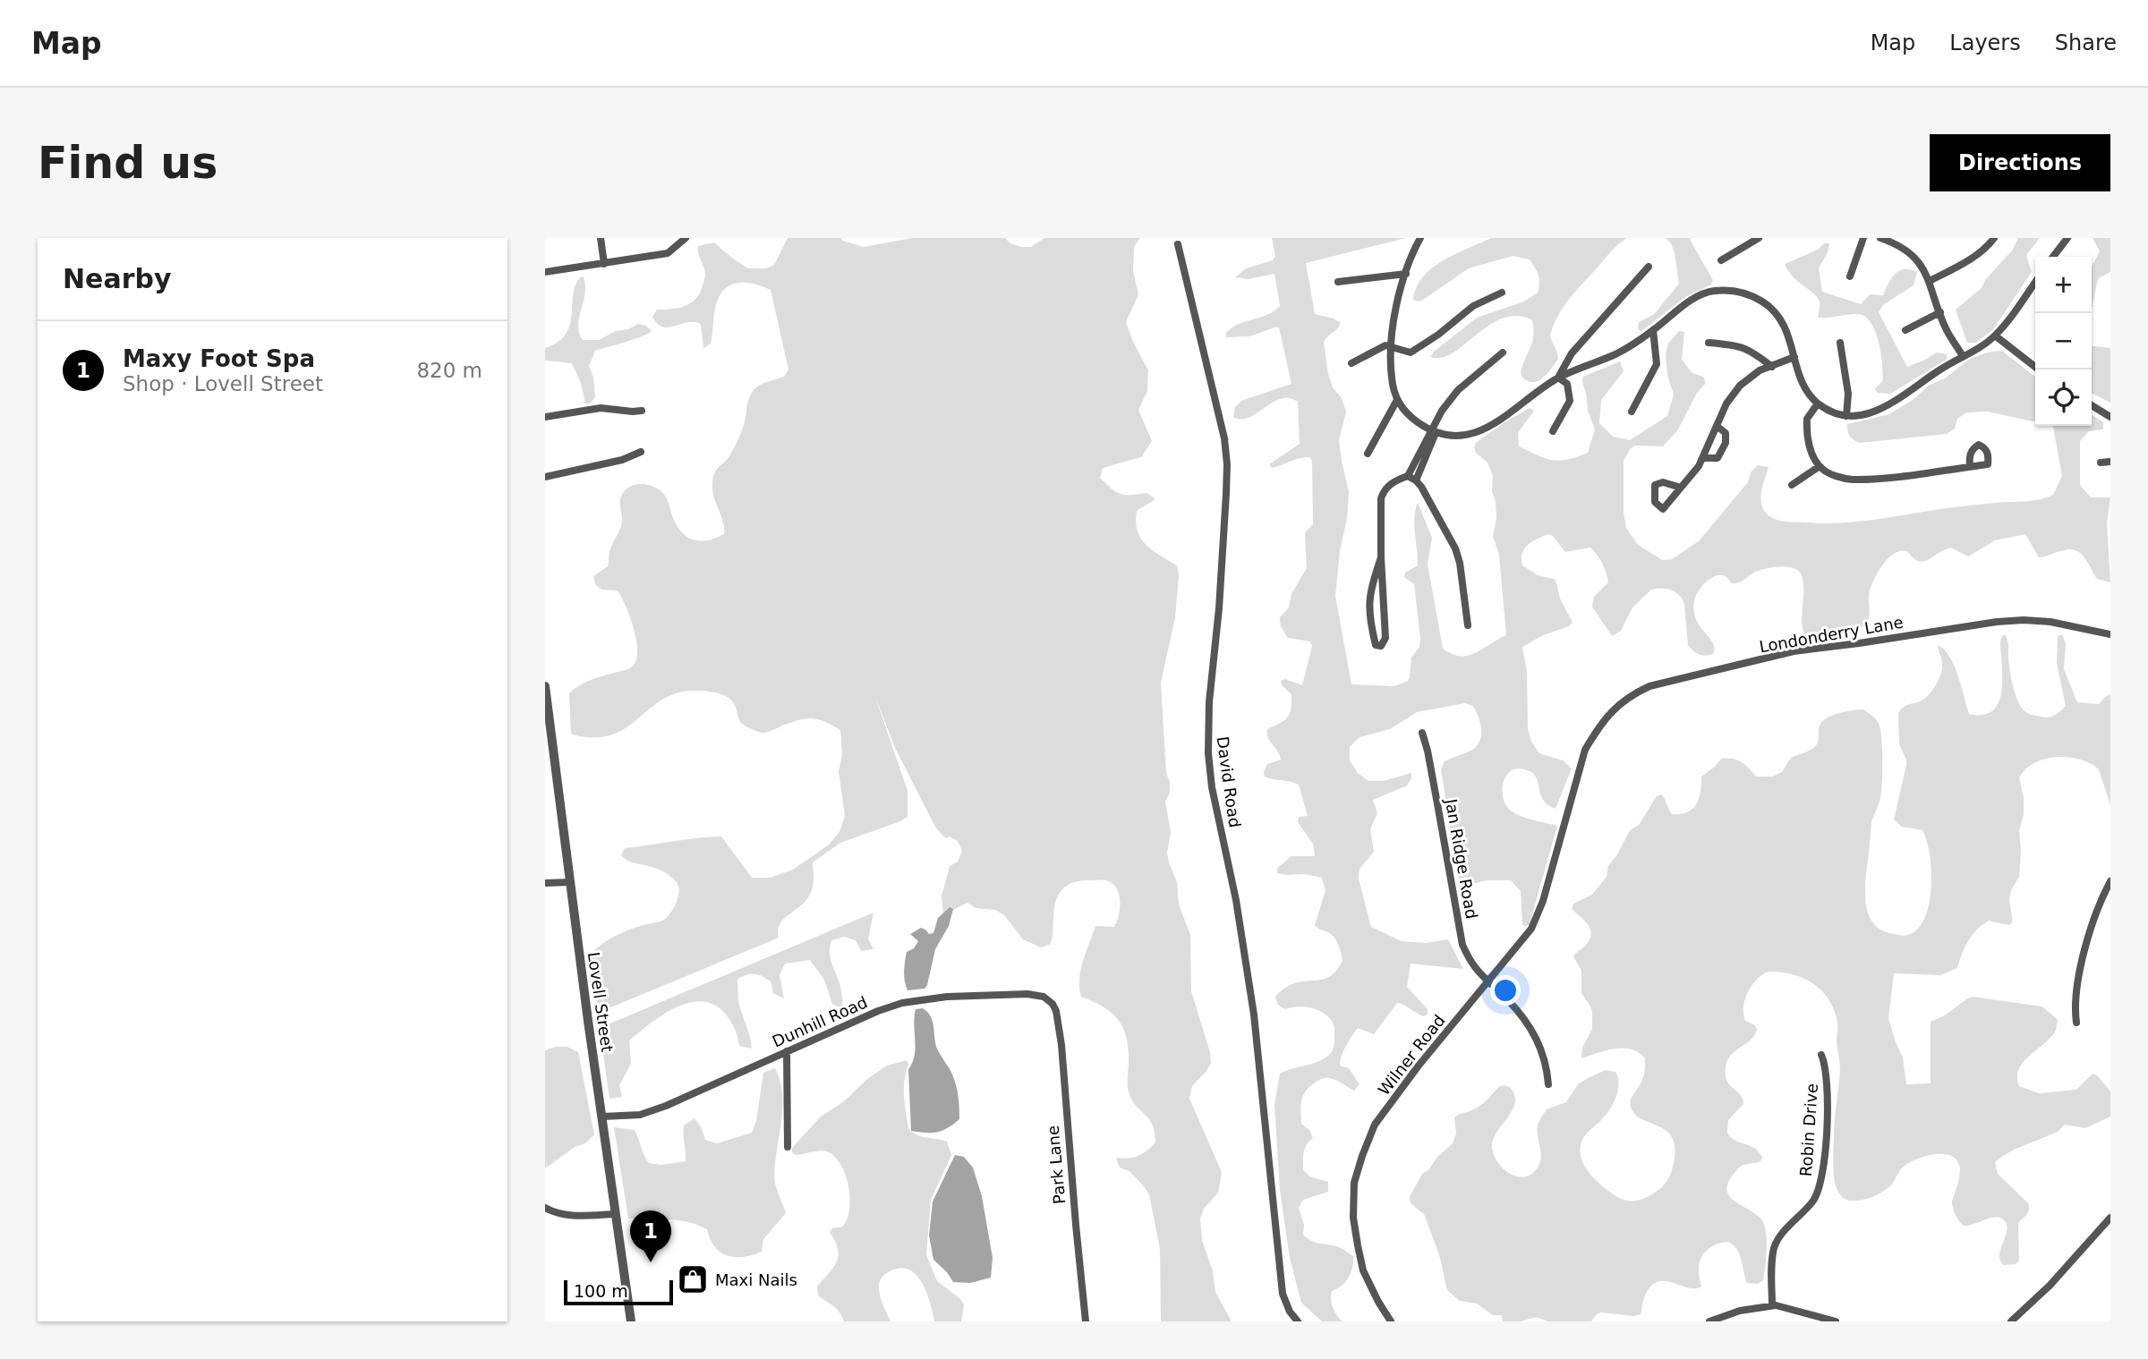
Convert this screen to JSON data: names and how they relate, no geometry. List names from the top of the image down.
{
  "streets": {
    "street": [
      "Londonderry Lane",
      "David Road",
      "Jan Ridge Road",
      "Lovell Street",
      "Dunhill Road",
      "Wilner Road",
      "Robin Drive",
      "Park Lane"
    ]
  },
  "crossings": [
    ["Londonderry Lane", "Wilner Road"],
    ["Jan Ridge Road", "Wilner Road"],
    ["Lovell Street", "Dunhill Road"],
    ["Dunhill Road", "Park Lane"]
  ],
  "places": {
    "shop": ["Maxi Nails"]
  },
  "scale_bar": "100 m",
  "page": {
    "header": "Map",
    "nav": ["Map", "Layers", "Share"],
    "buttons": "Directions",
    "title": "Find us",
    "heading": "Nearby",
    "map_buttons": ["+", "−"],
    "list": [
      {
        "mark": "1",
        "name": "Maxy Foot Spa",
        "note": "Shop · Lovell Street",
        "value": "820 m"
      }
    ],
    "pins": "1",
    "scale": "100 m"
  }
}
